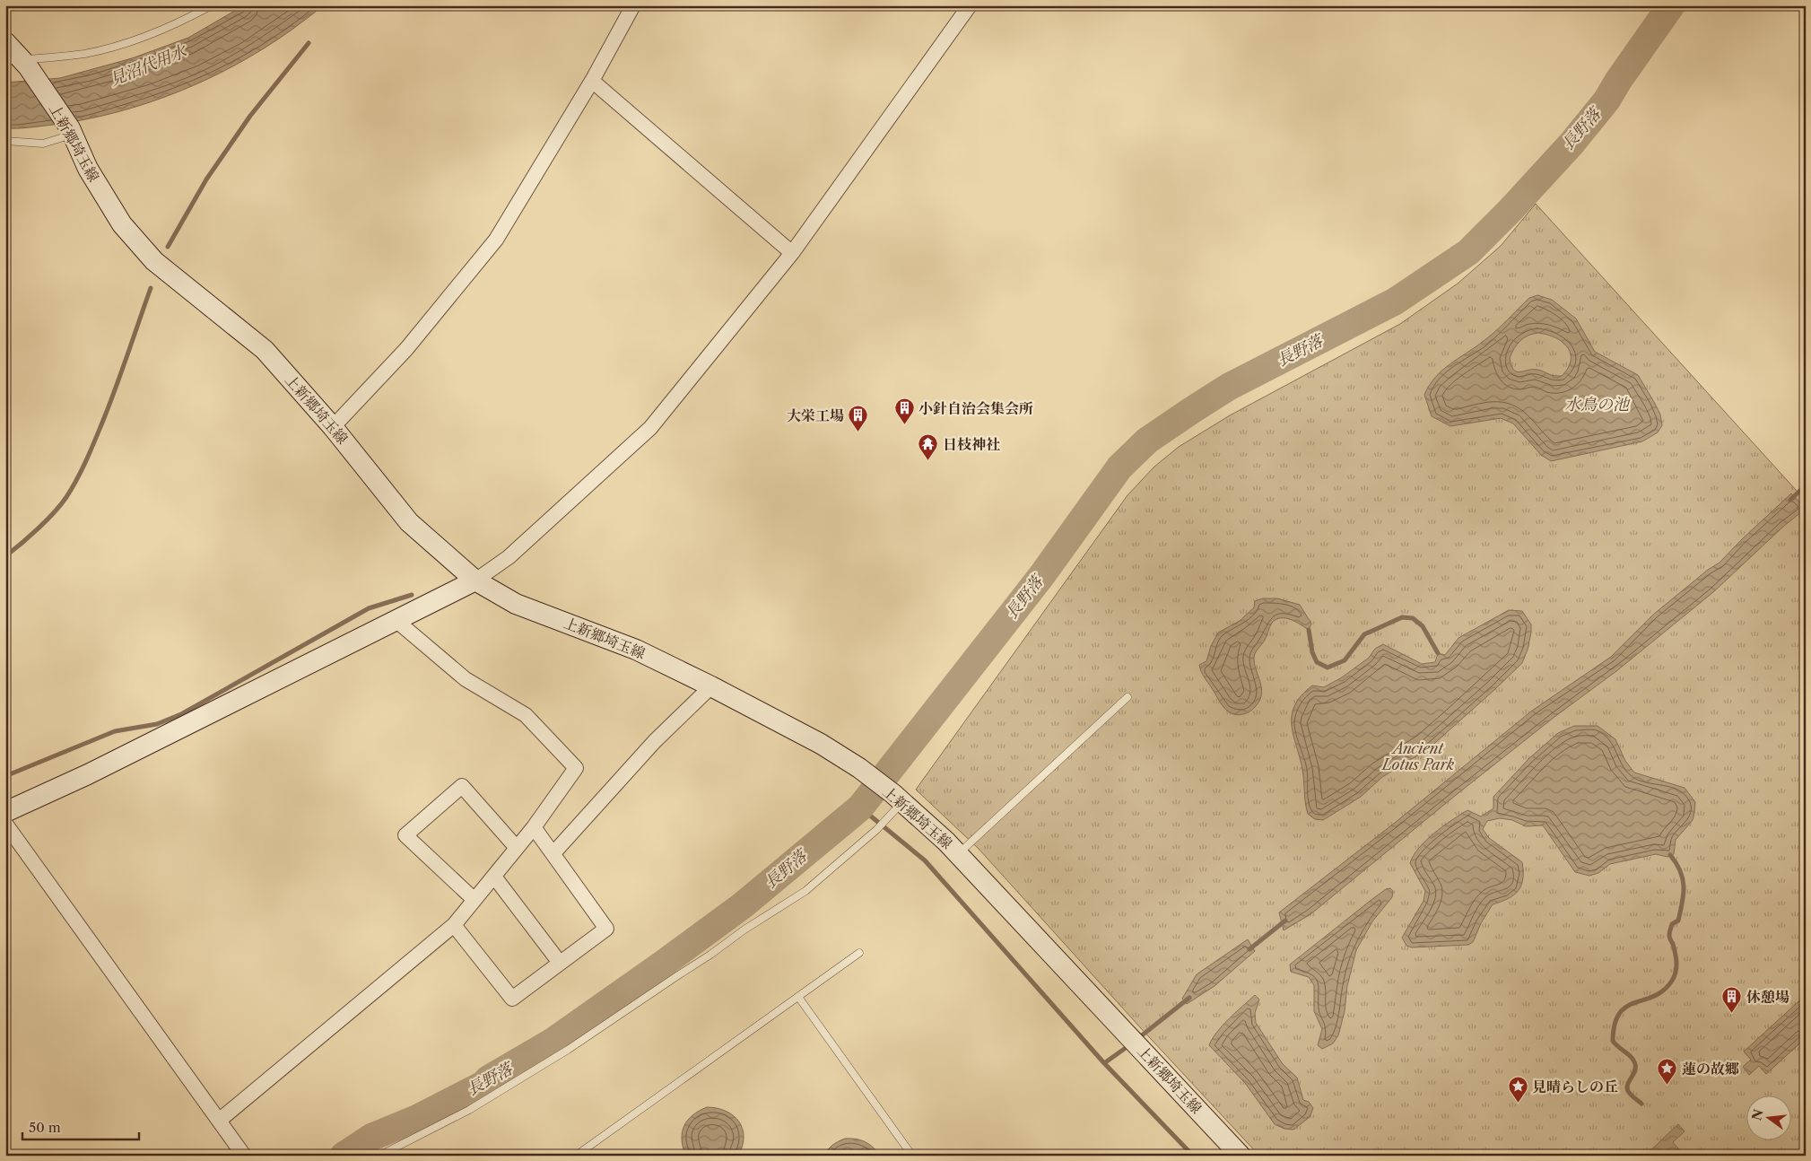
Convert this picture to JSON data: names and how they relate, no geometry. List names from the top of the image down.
{
  "streets": {
    "main road": ["上新郷埼玉線"]
  },
  "water": ["見沼代用水", "長野落", "水鳥の池"],
  "parks": ["Ancient Lotus Park"],
  "places": {
    "building": ["小針自治会集会所", "大栄工場", "休憩場"],
    "temple": ["日枝神社"],
    "place": ["蓮の故郷", "見晴らしの丘"]
  },
  "scale_bar": "50 m",
  "north": "left"
}
